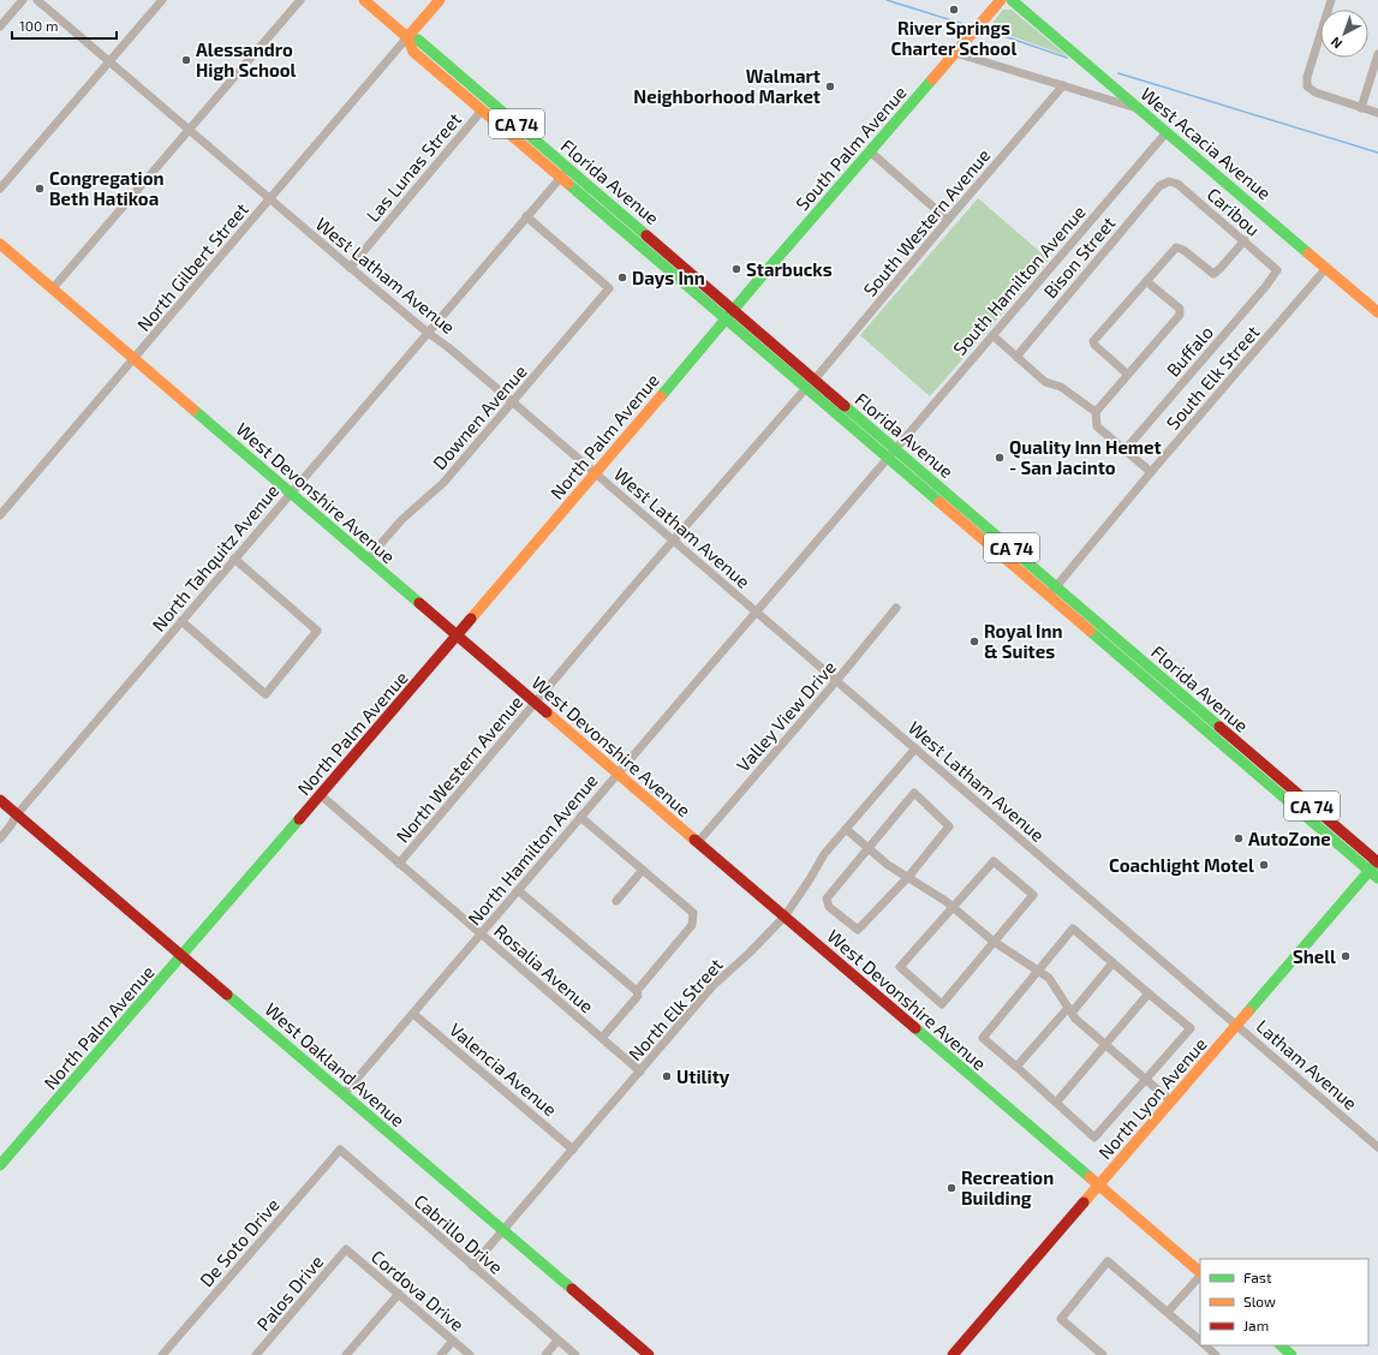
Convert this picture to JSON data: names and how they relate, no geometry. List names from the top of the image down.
{
  "streets": {
    "street": [
      "CA 74",
      "West Acacia Avenue",
      "South Palm Avenue",
      "Las Lunas Street",
      "Florida Avenue",
      "Caribou",
      "South Western Avenue",
      "Bison Street",
      "North Gilbert Street",
      "West Latham Avenue",
      "South Hamilton Avenue",
      "Buffalo",
      "South Elk Street",
      "Downen Avenue",
      "North Palm Avenue",
      "West Devonshire Avenue",
      "North Tahquitz Avenue",
      "Valley View Drive",
      "North Western Avenue",
      "North Hamilton Avenue",
      "Rosalia Avenue",
      "North Elk Street",
      "West Oakland Avenue",
      "Latham Avenue",
      "Valencia Avenue",
      "North Lyon Avenue",
      "Cabrillo Drive",
      "De Soto Drive",
      "Cordova Drive",
      "Palos Drive"
    ]
  },
  "crossings": [
    ["West Acacia Avenue", "South Hamilton Avenue"],
    ["West Acacia Avenue", "South Elk Street"],
    ["South Palm Avenue", "Florida Avenue"],
    ["South Palm Avenue", "North Palm Avenue"],
    ["Las Lunas Street", "Florida Avenue"],
    ["Las Lunas Street", "West Latham Avenue"],
    ["Florida Avenue", "South Western Avenue"],
    ["Florida Avenue", "North Gilbert Street"],
    ["Florida Avenue", "South Hamilton Avenue"],
    ["Florida Avenue", "South Elk Street"],
    ["Florida Avenue", "North Palm Avenue"],
    ["Florida Avenue", "North Tahquitz Avenue"],
    ["Florida Avenue", "North Western Avenue"],
    ["Florida Avenue", "North Hamilton Avenue"],
    ["Florida Avenue", "North Lyon Avenue"],
    ["Caribou", "Bison Street"],
    ["Caribou", "Buffalo"],
    ["South Western Avenue", "North Western Avenue"],
    ["North Gilbert Street", "West Latham Avenue"],
    ["North Gilbert Street", "West Devonshire Avenue"],
    ["West Latham Avenue", "Downen Avenue"],
    ["West Latham Avenue", "North Palm Avenue"],
    ["West Latham Avenue", "North Tahquitz Avenue"],
    ["West Latham Avenue", "Valley View Drive"],
    ["West Latham Avenue", "North Western Avenue"],
    ["West Latham Avenue", "North Hamilton Avenue"],
    ["West Latham Avenue", "North Elk Street"],
    ["West Latham Avenue", "Latham Avenue"],
    ["West Latham Avenue", "North Lyon Avenue"],
    ["South Hamilton Avenue", "North Hamilton Avenue"],
    ["Downen Avenue", "West Devonshire Avenue"],
    ["Downen Avenue", "North Tahquitz Avenue"],
    ["North Palm Avenue", "West Devonshire Avenue"],
    ["North Palm Avenue", "Rosalia Avenue"],
    ["North Palm Avenue", "West Oakland Avenue"],
    ["West Devonshire Avenue", "North Tahquitz Avenue"],
    ["West Devonshire Avenue", "Valley View Drive"],
    ["West Devonshire Avenue", "North Western Avenue"],
    ["West Devonshire Avenue", "North Hamilton Avenue"],
    ["West Devonshire Avenue", "North Elk Street"],
    ["West Devonshire Avenue", "North Lyon Avenue"],
    ["North Tahquitz Avenue", "West Oakland Avenue"],
    ["North Western Avenue", "Rosalia Avenue"],
    ["North Hamilton Avenue", "Rosalia Avenue"],
    ["North Hamilton Avenue", "West Oakland Avenue"],
    ["North Hamilton Avenue", "Valencia Avenue"],
    ["Rosalia Avenue", "North Elk Street"],
    ["North Elk Street", "West Oakland Avenue"],
    ["North Elk Street", "Valencia Avenue"],
    ["North Elk Street", "Cabrillo Drive"],
    ["Latham Avenue", "North Lyon Avenue"],
    ["Cabrillo Drive", "De Soto Drive"],
    ["Cordova Drive", "Palos Drive"]
  ],
  "places": [
    "River Springs Charter School",
    "Alessandro High School",
    "Walmart Neighborhood Market",
    "Congregation Beth Hatikoa",
    "Starbucks",
    "Days Inn",
    "Quality Inn Hemet - San Jacinto",
    "Royal Inn & Suites",
    "AutoZone",
    "Coachlight Motel",
    "Shell",
    "Utility",
    "Recreation Building"
  ],
  "legend": ["Fast", "Slow", "Jam"],
  "scale_bar": "100 m",
  "north": "bottom left"
}
